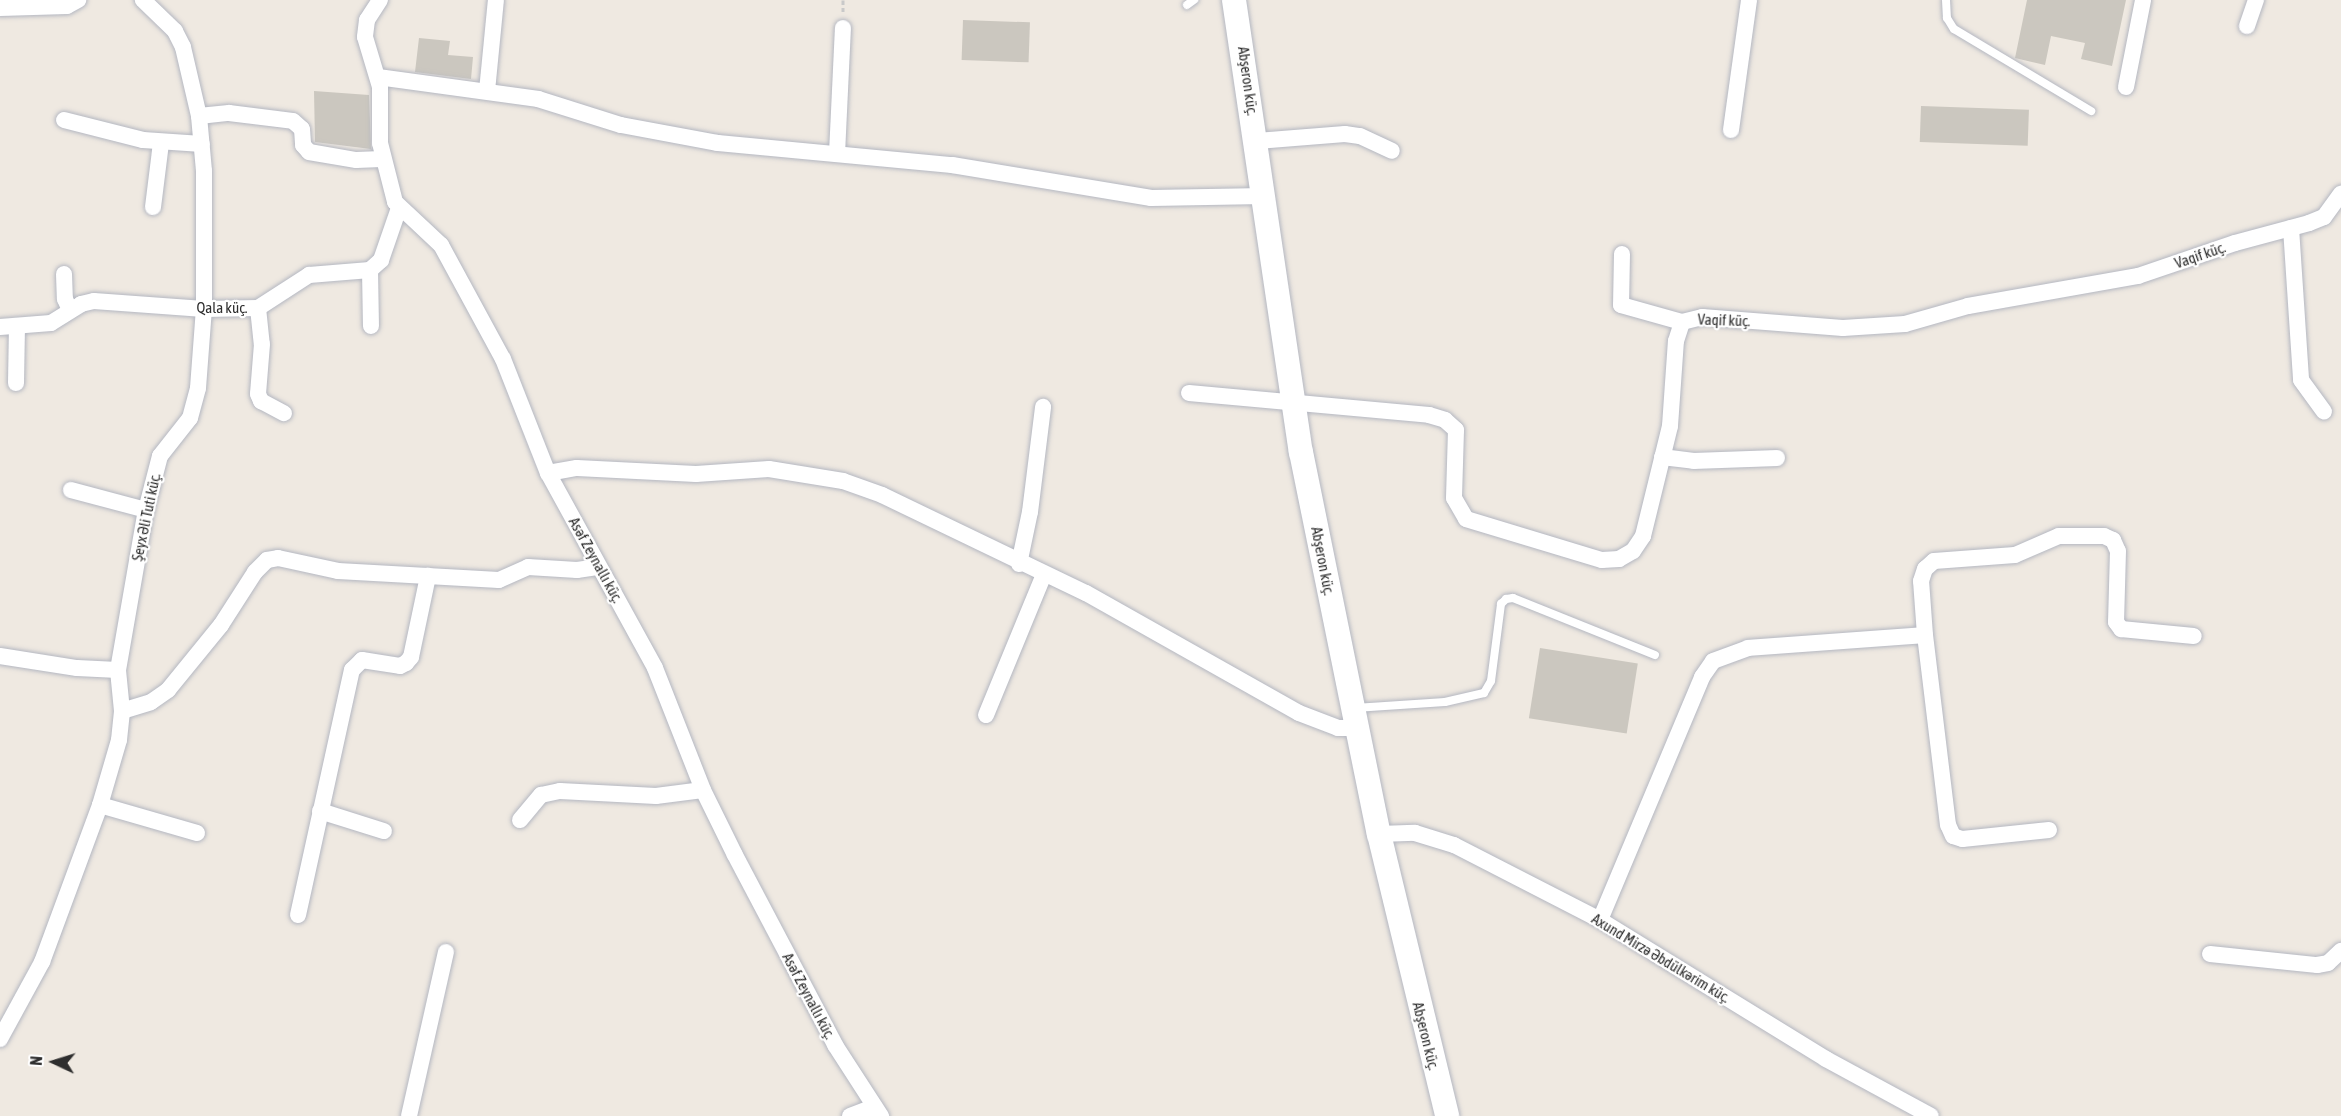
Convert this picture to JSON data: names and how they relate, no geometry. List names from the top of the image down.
{
  "streets": {
    "main road": ["Abşeron küç."],
    "street": [
      "Vaqif küç.",
      "Qala küç.",
      "Şeyx Əli Tuti küç.",
      "Asəf Zeynallı küç.",
      "Axund Mirzə Əbdülkərim küç."
    ]
  },
  "crossings": [
    ["Abşeron küç.", "Vaqif küç."],
    ["Abşeron küç.", "Axund Mirzə Əbdülkərim küç."],
    ["Qala küç.", "Şeyx Əli Tuti küç."]
  ],
  "north": "left"
}
